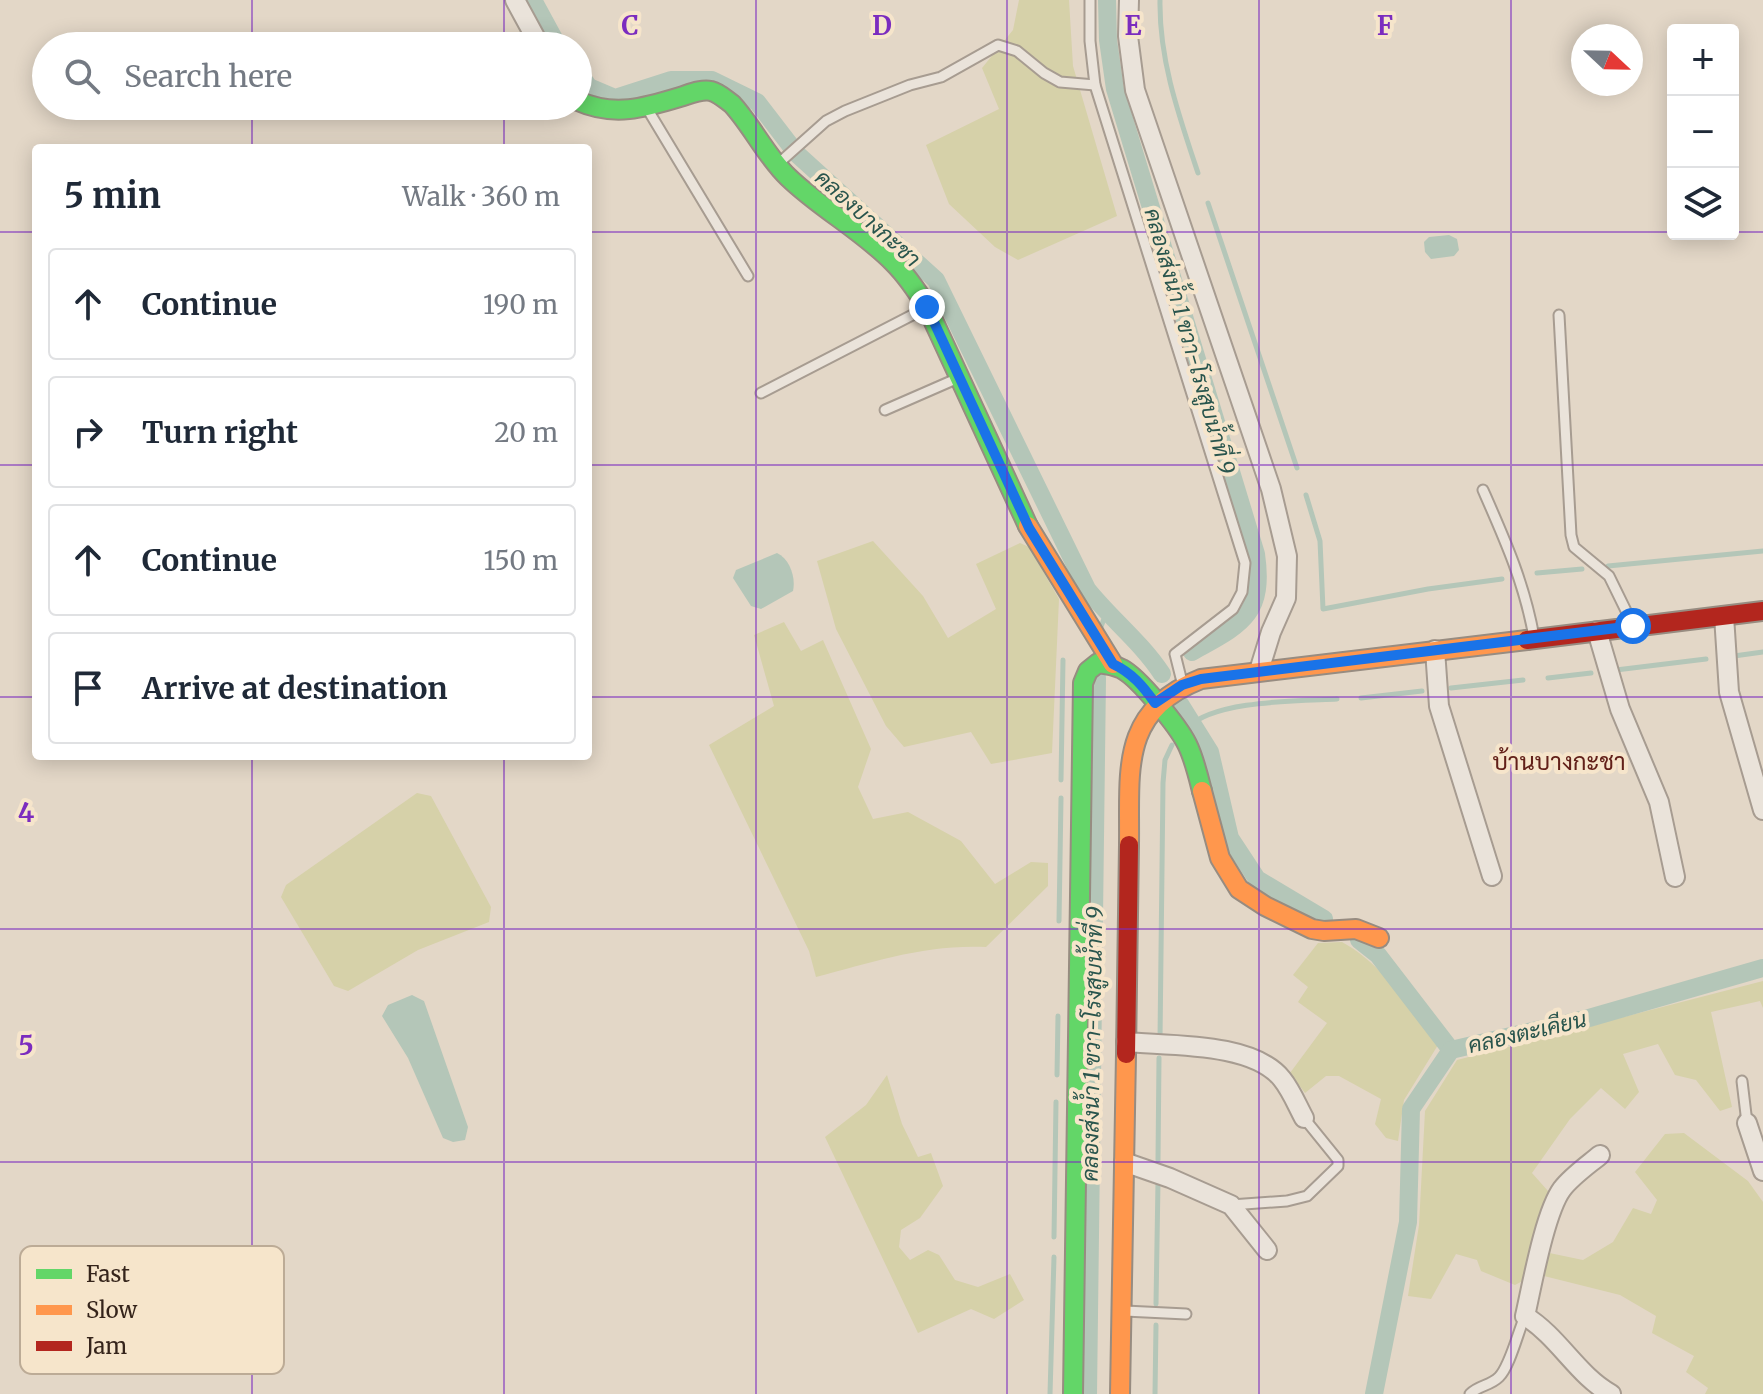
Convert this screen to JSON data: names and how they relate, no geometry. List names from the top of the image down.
{
  "districts": ["บ้านบางกะชา"],
  "water": ["คลองบางกะชา", "คลองส่งน้ำ 1 ขวา-โรงสูบน้ำที่ 9", "คลองตะเคียน"],
  "legend": ["Fast", "Slow", "Jam"],
  "north": "right",
  "page": {
    "map_buttons": ["+", "−"],
    "search": "Search here",
    "heading": ["5 min", "Walk · 360 m"],
    "list": [
      ["Continue", "190 m"],
      ["Turn right", "20 m"],
      ["Continue", "150 m"],
      "Arrive at destination"
    ]
  },
  "grid": {
    "columns": [
      "C",
      "D",
      "E",
      "F"
    ],
    "rows": ["4", "5"]
  }
}
